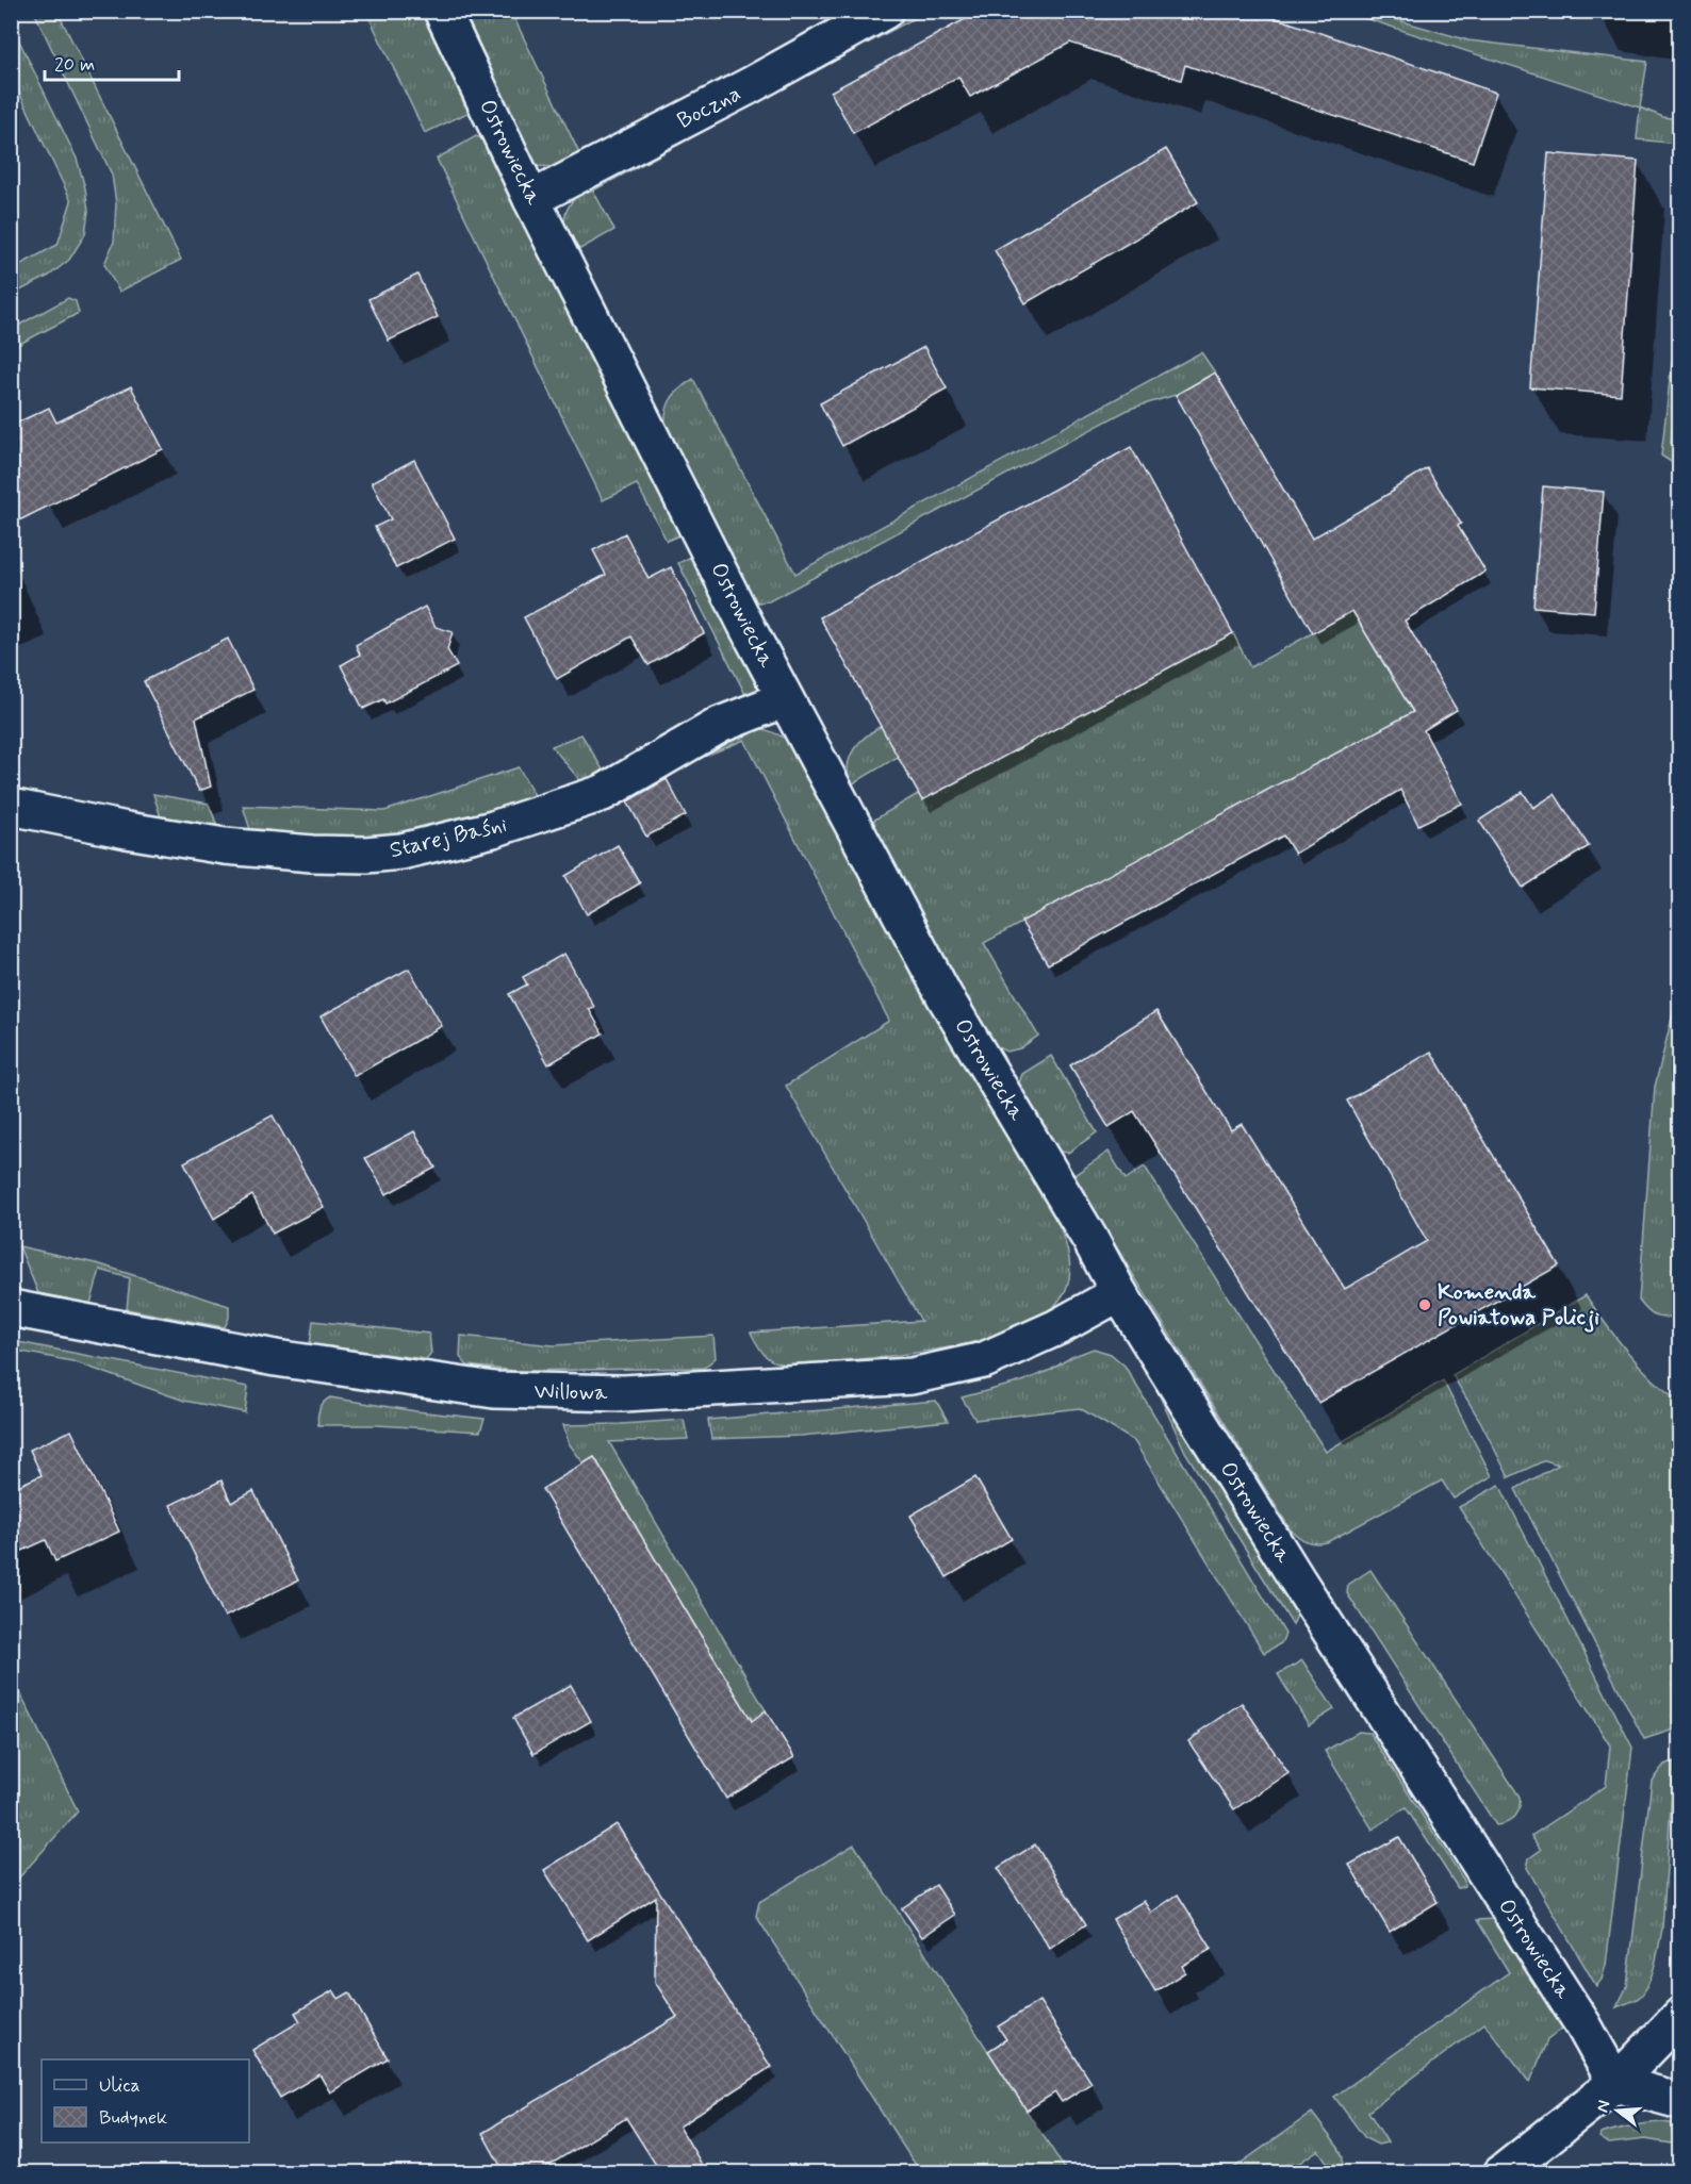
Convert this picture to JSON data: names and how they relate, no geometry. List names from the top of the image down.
{
  "streets": {
    "street": [
      "Boczna",
      "Ostrowiecka",
      "Starej Baśni",
      "Willowa"
    ]
  },
  "crossings": [
    ["Boczna", "Ostrowiecka"],
    ["Ostrowiecka", "Starej Baśni"],
    ["Ostrowiecka", "Willowa"]
  ],
  "places": ["Komenda Powiatowa Policji"],
  "legend": ["Ulica", "Budynek"],
  "scale_bar": "20 m",
  "north": "left"
}
